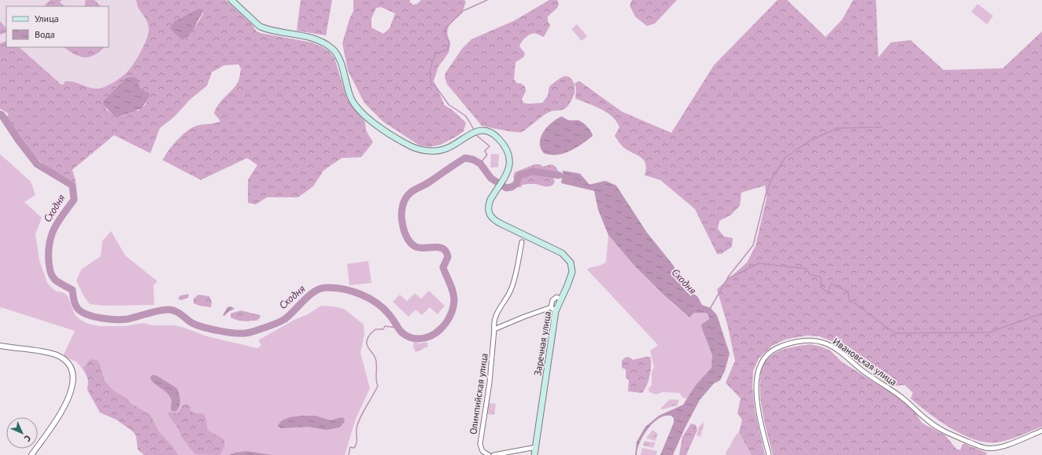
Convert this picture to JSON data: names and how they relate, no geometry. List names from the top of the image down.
{
  "streets": {
    "main road": ["Заречная улица"],
    "street": ["Ивановская улица", "Олимпийская улица"]
  },
  "water": ["Сходня"],
  "legend": ["Улица", "Вода"],
  "north": "bottom right"
}
